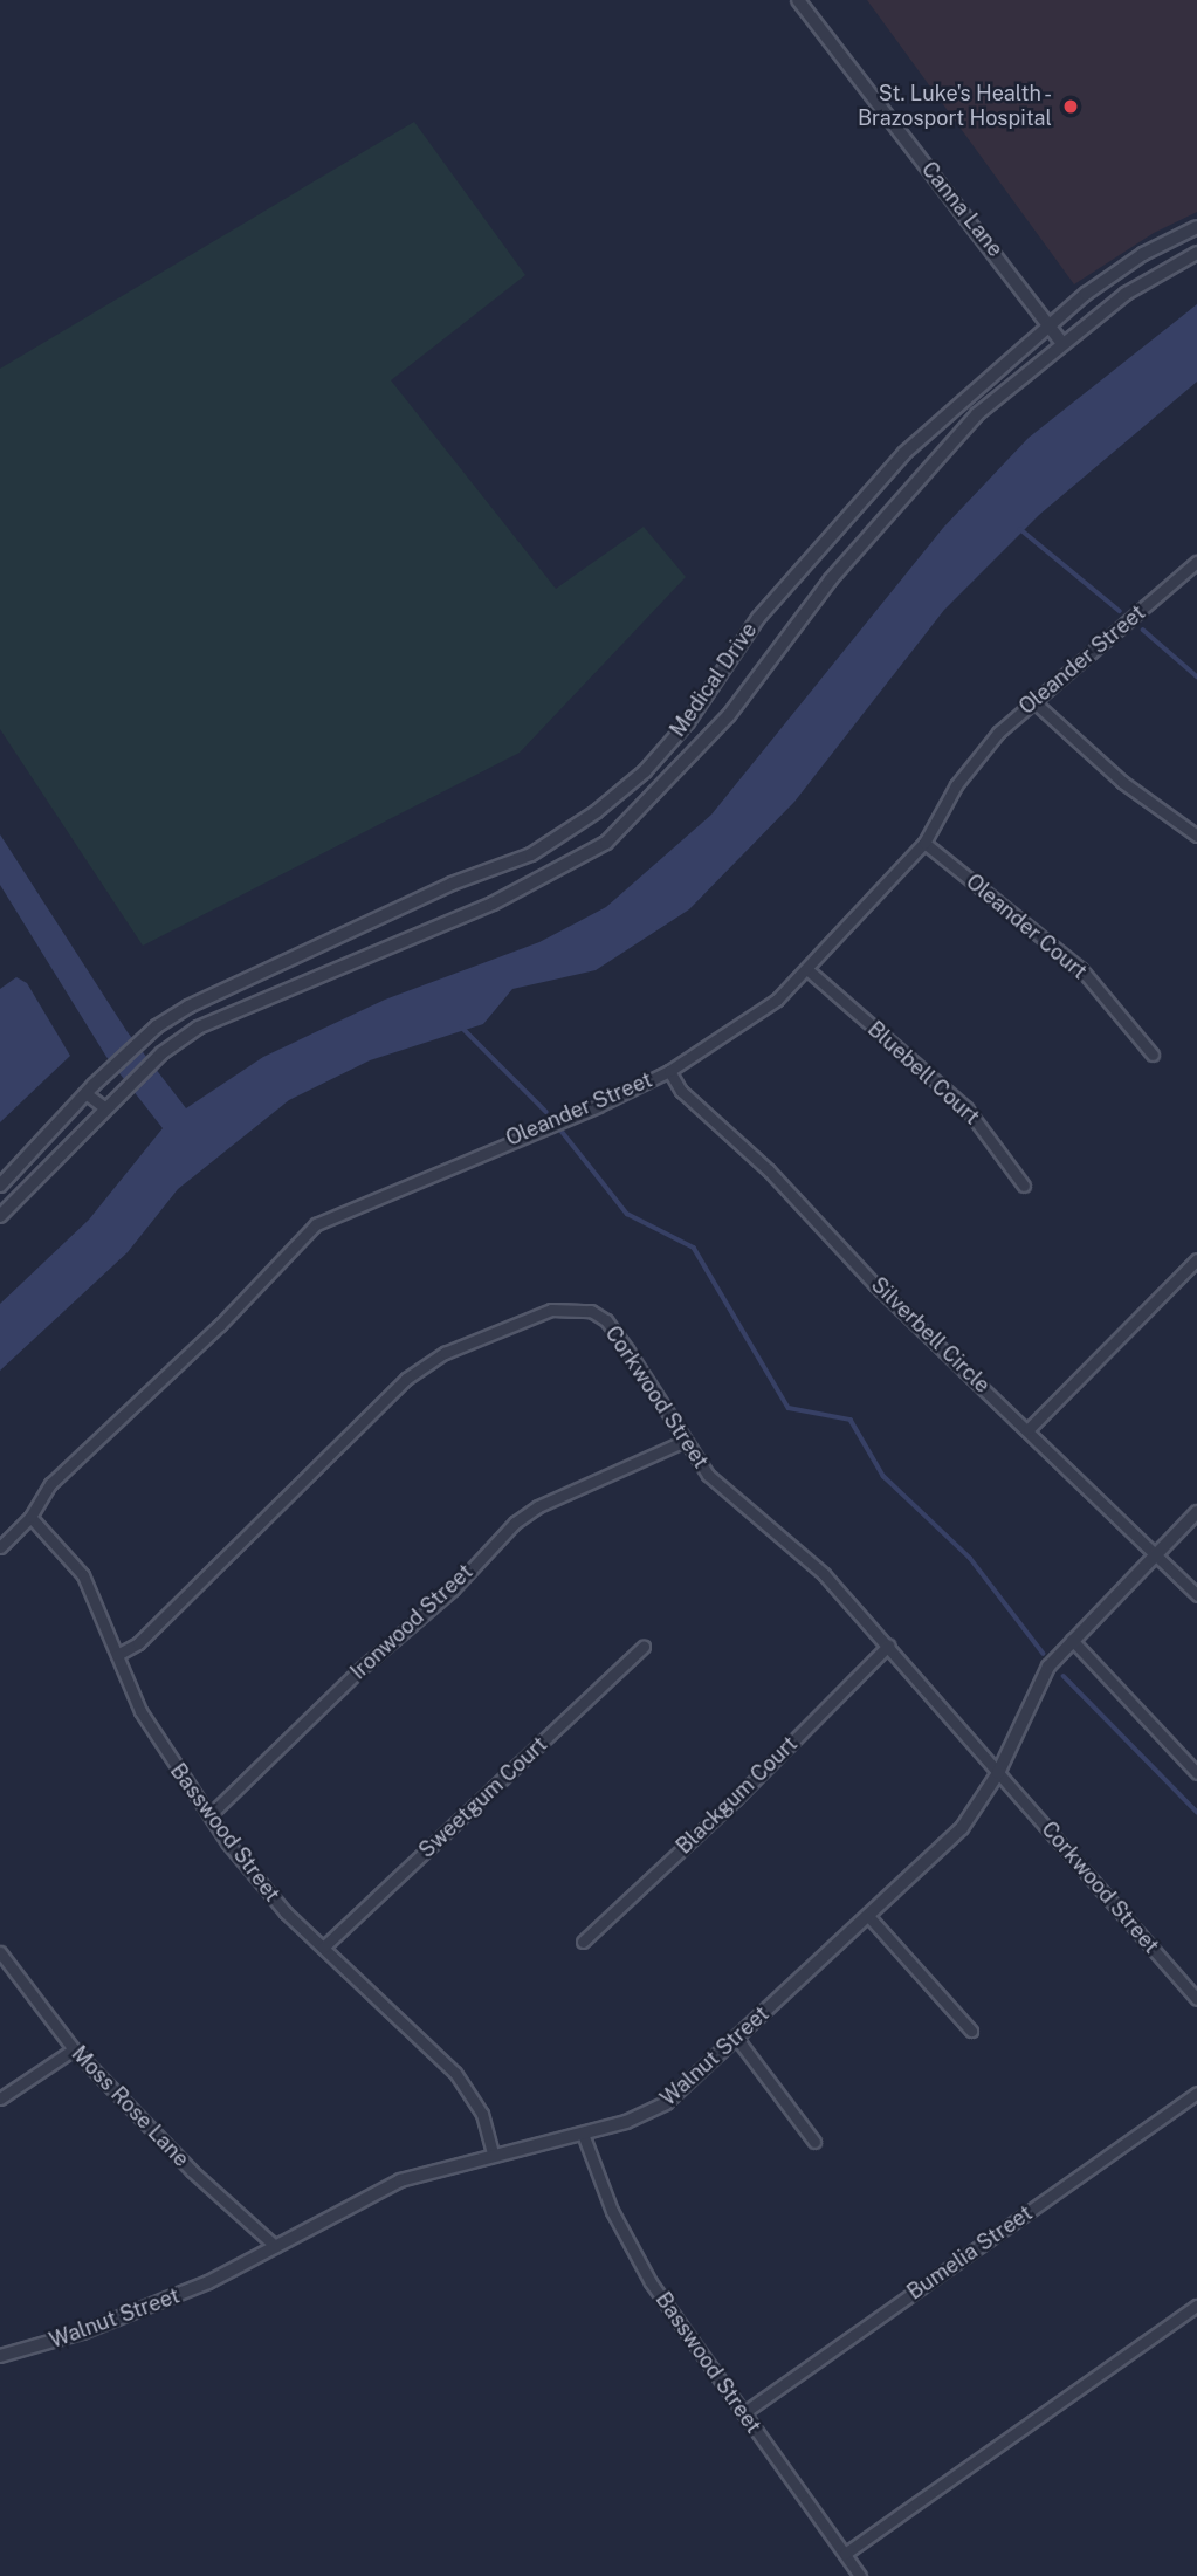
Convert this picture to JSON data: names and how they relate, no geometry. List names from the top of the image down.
{
  "streets": {
    "street": [
      "Canna Lane",
      "Oleander Street",
      "Medical Drive",
      "Oleander Court",
      "Bluebell Court",
      "Silverbell Circle",
      "Corkwood Street",
      "Ironwood Street",
      "Blackgum Court",
      "Sweetgum Court",
      "Basswood Street",
      "Walnut Street",
      "Moss Rose Lane",
      "Bumelia Street"
    ]
  },
  "crossings": [
    ["Canna Lane", "Medical Drive"],
    ["Oleander Street", "Oleander Court"],
    ["Oleander Street", "Bluebell Court"],
    ["Oleander Street", "Silverbell Circle"],
    ["Oleander Street", "Basswood Street"],
    ["Silverbell Circle", "Walnut Street"],
    ["Corkwood Street", "Ironwood Street"],
    ["Corkwood Street", "Blackgum Court"],
    ["Corkwood Street", "Basswood Street"],
    ["Corkwood Street", "Walnut Street"],
    ["Ironwood Street", "Basswood Street"],
    ["Sweetgum Court", "Basswood Street"],
    ["Basswood Street", "Walnut Street"],
    ["Basswood Street", "Bumelia Street"],
    ["Walnut Street", "Moss Rose Lane"]
  ],
  "places": ["St. Luke's Health - Brazosport Hospital"]
}
